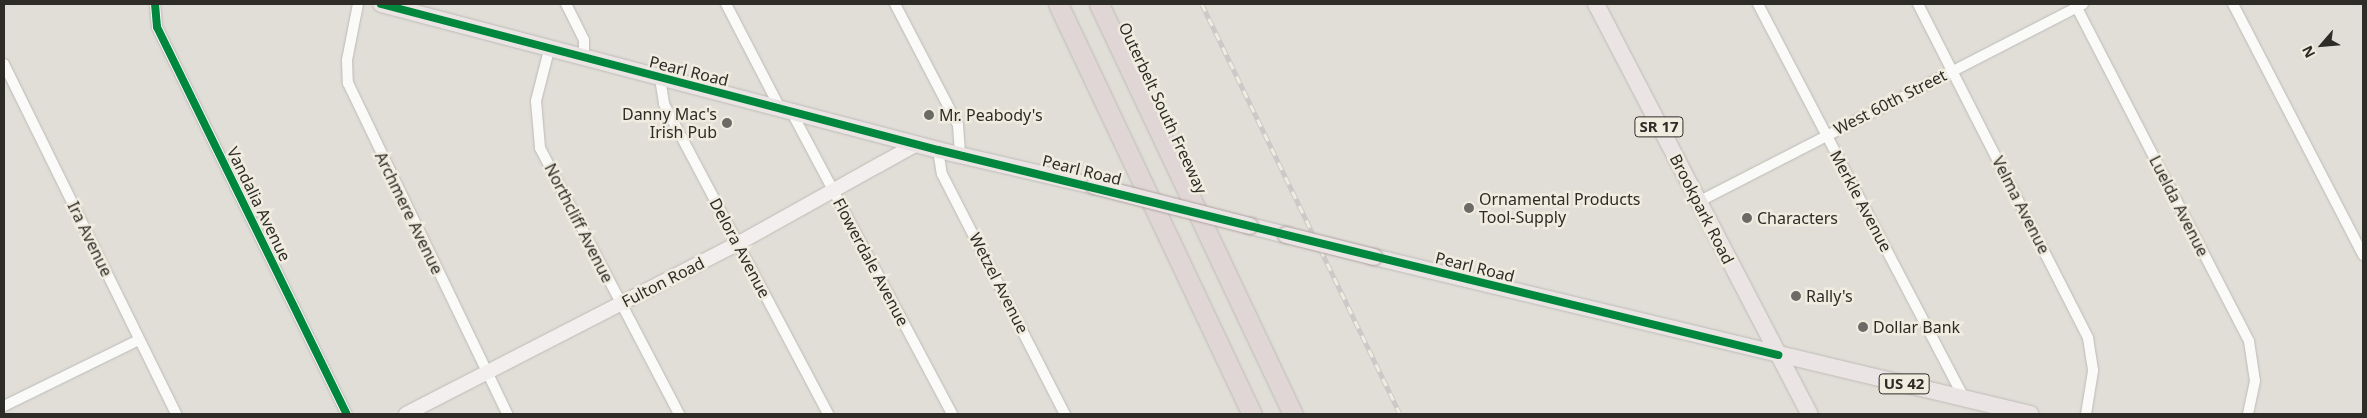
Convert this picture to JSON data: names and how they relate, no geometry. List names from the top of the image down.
{
  "streets": {
    "highway": ["Outerbelt South Freeway"],
    "main road": [
      "Pearl Road",
      "SR 17",
      "Brookpark Road",
      "Fulton Road",
      "US 42"
    ],
    "street": [
      "West 60th Street",
      "Merkle Avenue",
      "Vandalia Avenue",
      "Velma Avenue",
      "Luelda Avenue",
      "Archmere Avenue",
      "Northcliff Avenue",
      "Ira Avenue",
      "Delora Avenue",
      "Flowerdale Avenue",
      "Wetzel Avenue"
    ]
  },
  "crossings": [
    ["Pearl Road", "Merkle Avenue"],
    ["Pearl Road", "Brookpark Road"],
    ["Pearl Road", "Northcliff Avenue"],
    ["Pearl Road", "Delora Avenue"],
    ["Pearl Road", "Flowerdale Avenue"],
    ["Pearl Road", "Fulton Road"],
    ["Pearl Road", "Wetzel Avenue"],
    ["West 60th Street", "Merkle Avenue"],
    ["West 60th Street", "Velma Avenue"],
    ["West 60th Street", "Luelda Avenue"],
    ["West 60th Street", "Brookpark Road"],
    ["Archmere Avenue", "Fulton Road"],
    ["Northcliff Avenue", "Fulton Road"],
    ["Delora Avenue", "Fulton Road"],
    ["Flowerdale Avenue", "Fulton Road"]
  ],
  "places": [
    "Mr. Peabody's",
    "Danny Mac's Irish Pub",
    "Ornamental Products Tool-Supply",
    "Characters",
    "Rally's",
    "Dollar Bank"
  ],
  "north": "bottom left"
}
